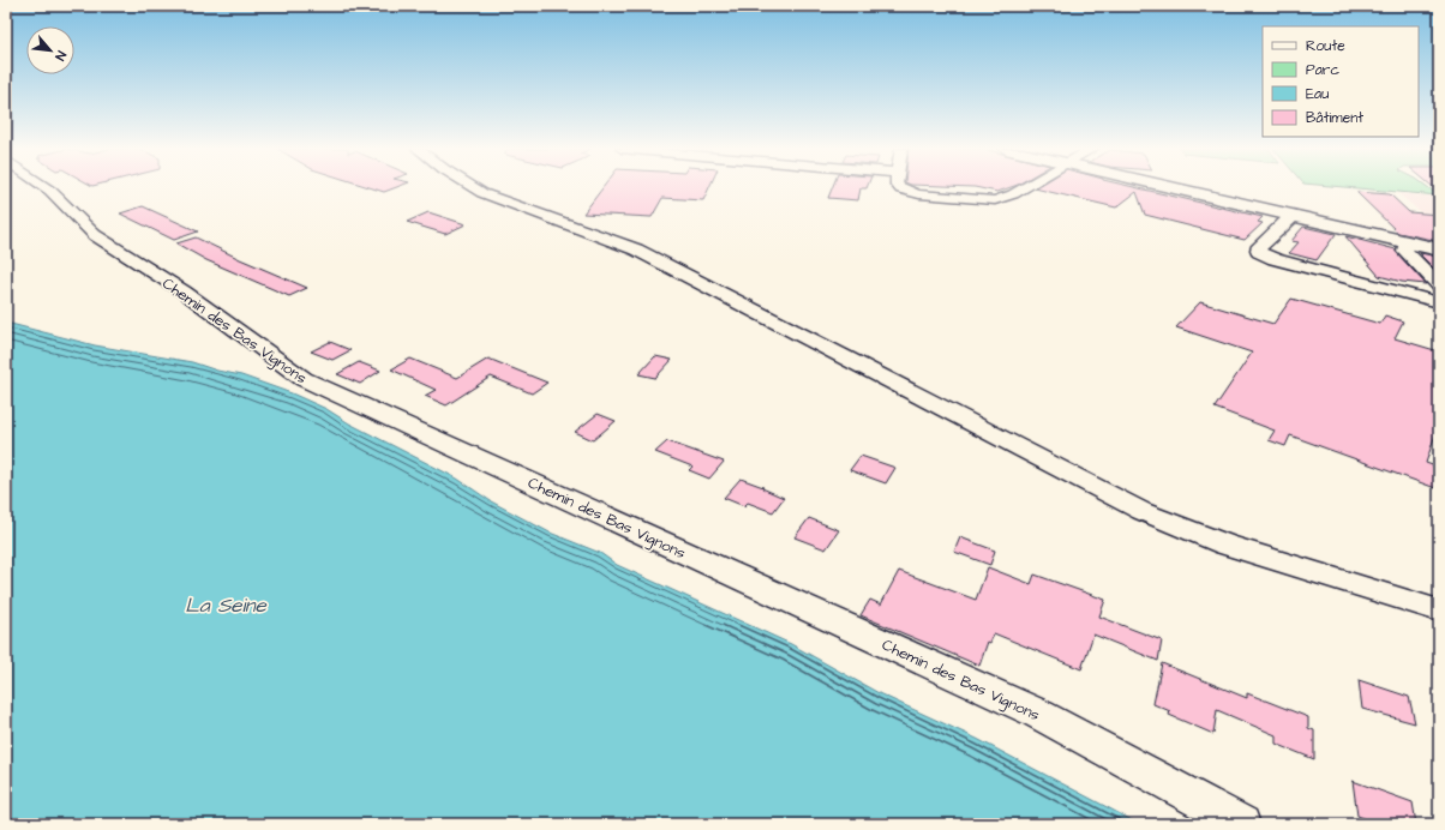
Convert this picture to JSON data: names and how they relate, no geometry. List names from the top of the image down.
{
  "streets": {
    "street": ["Chemin des Bas Vignons"]
  },
  "water": ["La Seine"],
  "legend": [
    "Route",
    "Parc",
    "Eau",
    "Bâtiment"
  ],
  "north": "bottom right"
}
